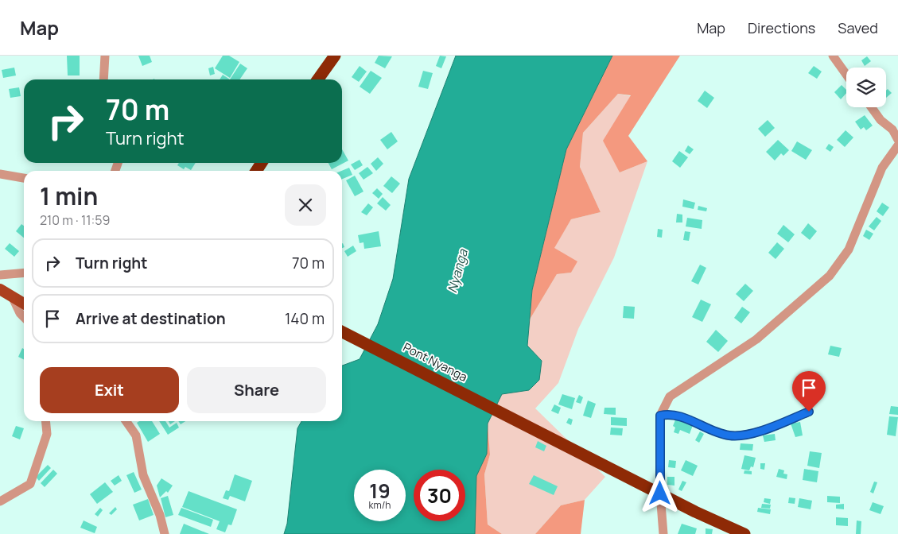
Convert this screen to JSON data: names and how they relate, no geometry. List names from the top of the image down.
{
  "streets": {
    "highway": ["Pont Nyanga"]
  },
  "water": ["Nyanga"],
  "page": {
    "header": "Map",
    "nav": ["Map", "Directions", "Saved"],
    "turn": ["70 m", "Turn right"],
    "heading": ["1 min", "210 m · 11:59"],
    "list": [
      {
        "name": "Turn right",
        "value": "70 m"
      },
      {
        "name": "Arrive at destination",
        "value": "140 m"
      }
    ],
    "buttons": ["Exit", "Share"],
    "speed": "19 km/h",
    "limit": "30"
  }
}
